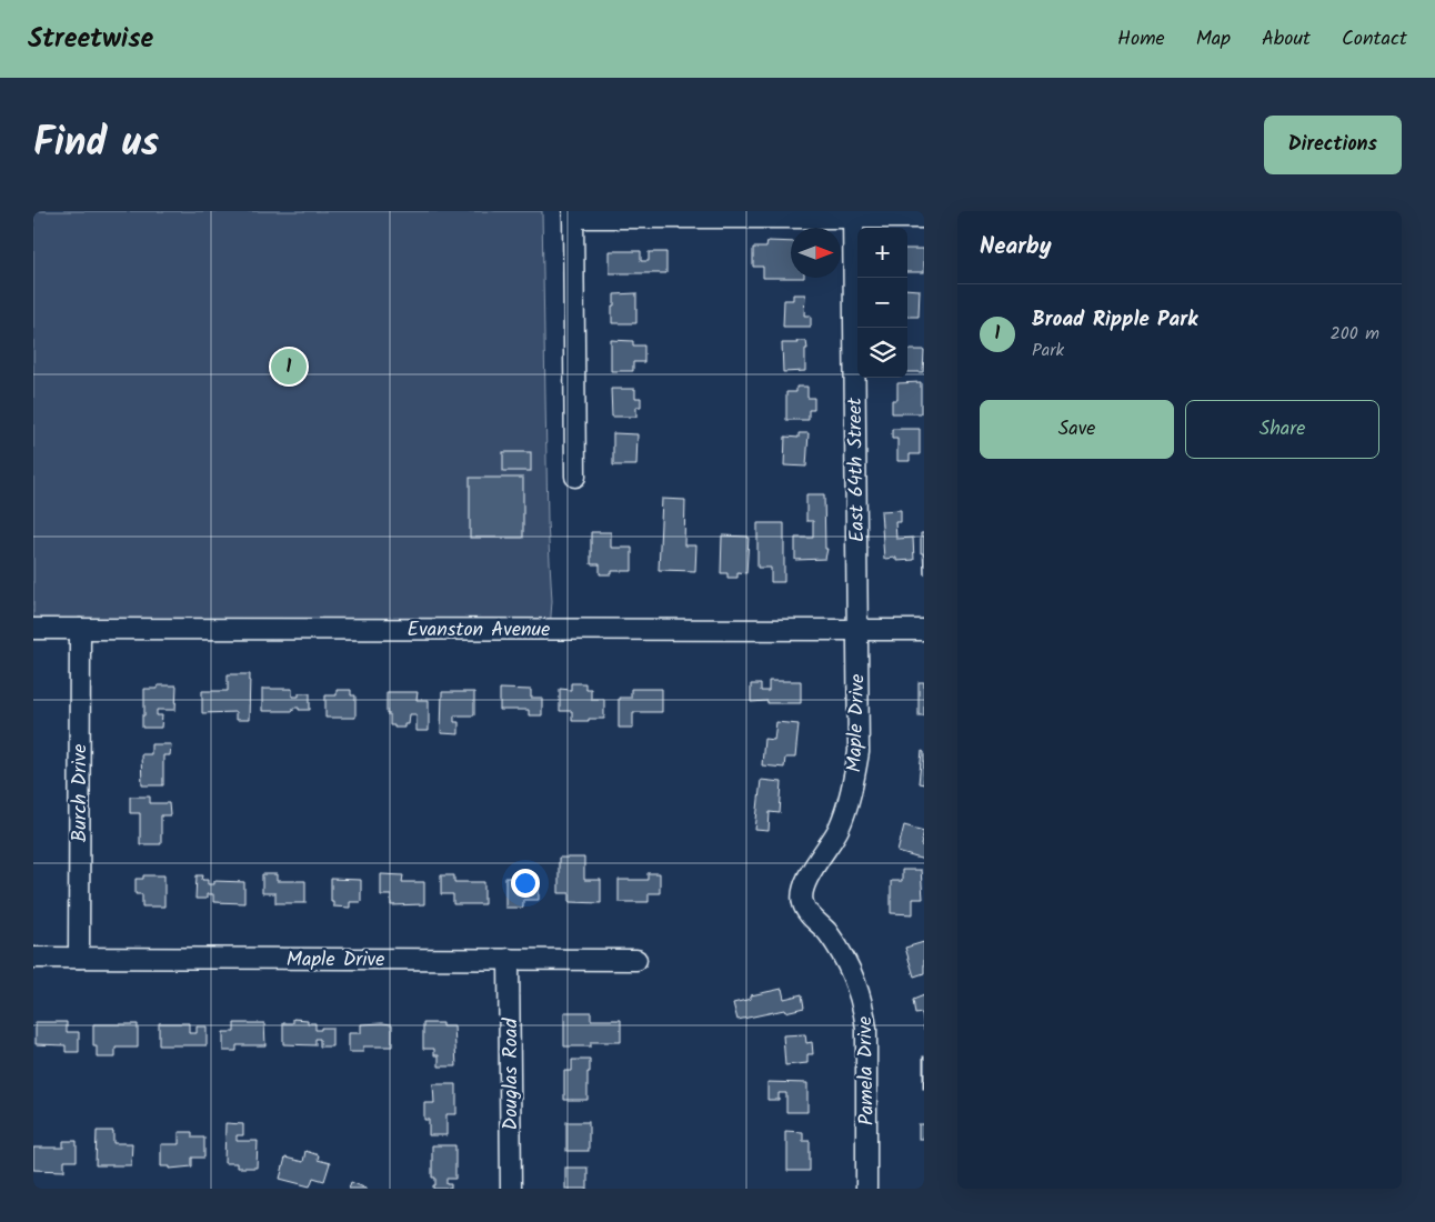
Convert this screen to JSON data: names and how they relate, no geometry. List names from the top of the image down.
{
  "streets": {
    "street": [
      "East 64th Street",
      "Evanston Avenue",
      "Maple Drive",
      "Burch Drive",
      "Pamela Drive",
      "Douglas Road"
    ]
  },
  "crossings": [
    ["East 64th Street", "Evanston Avenue"],
    ["East 64th Street", "Maple Drive"],
    ["Evanston Avenue", "Maple Drive"],
    ["Evanston Avenue", "Burch Drive"],
    ["Maple Drive", "Burch Drive"],
    ["Maple Drive", "Pamela Drive"],
    ["Maple Drive", "Douglas Road"]
  ],
  "north": "right",
  "page": {
    "header": "Streetwise",
    "nav": [
      "Home",
      "Map",
      "About",
      "Contact"
    ],
    "title": "Find us",
    "buttons": [
      "Directions",
      ["Save", "Share"]
    ],
    "heading": "Nearby",
    "map_buttons": ["+", "−"],
    "list": [
      {
        "mark": "1",
        "name": "Broad Ripple Park",
        "note": "Park",
        "value": "200 m"
      }
    ],
    "pins": "1"
  }
}
